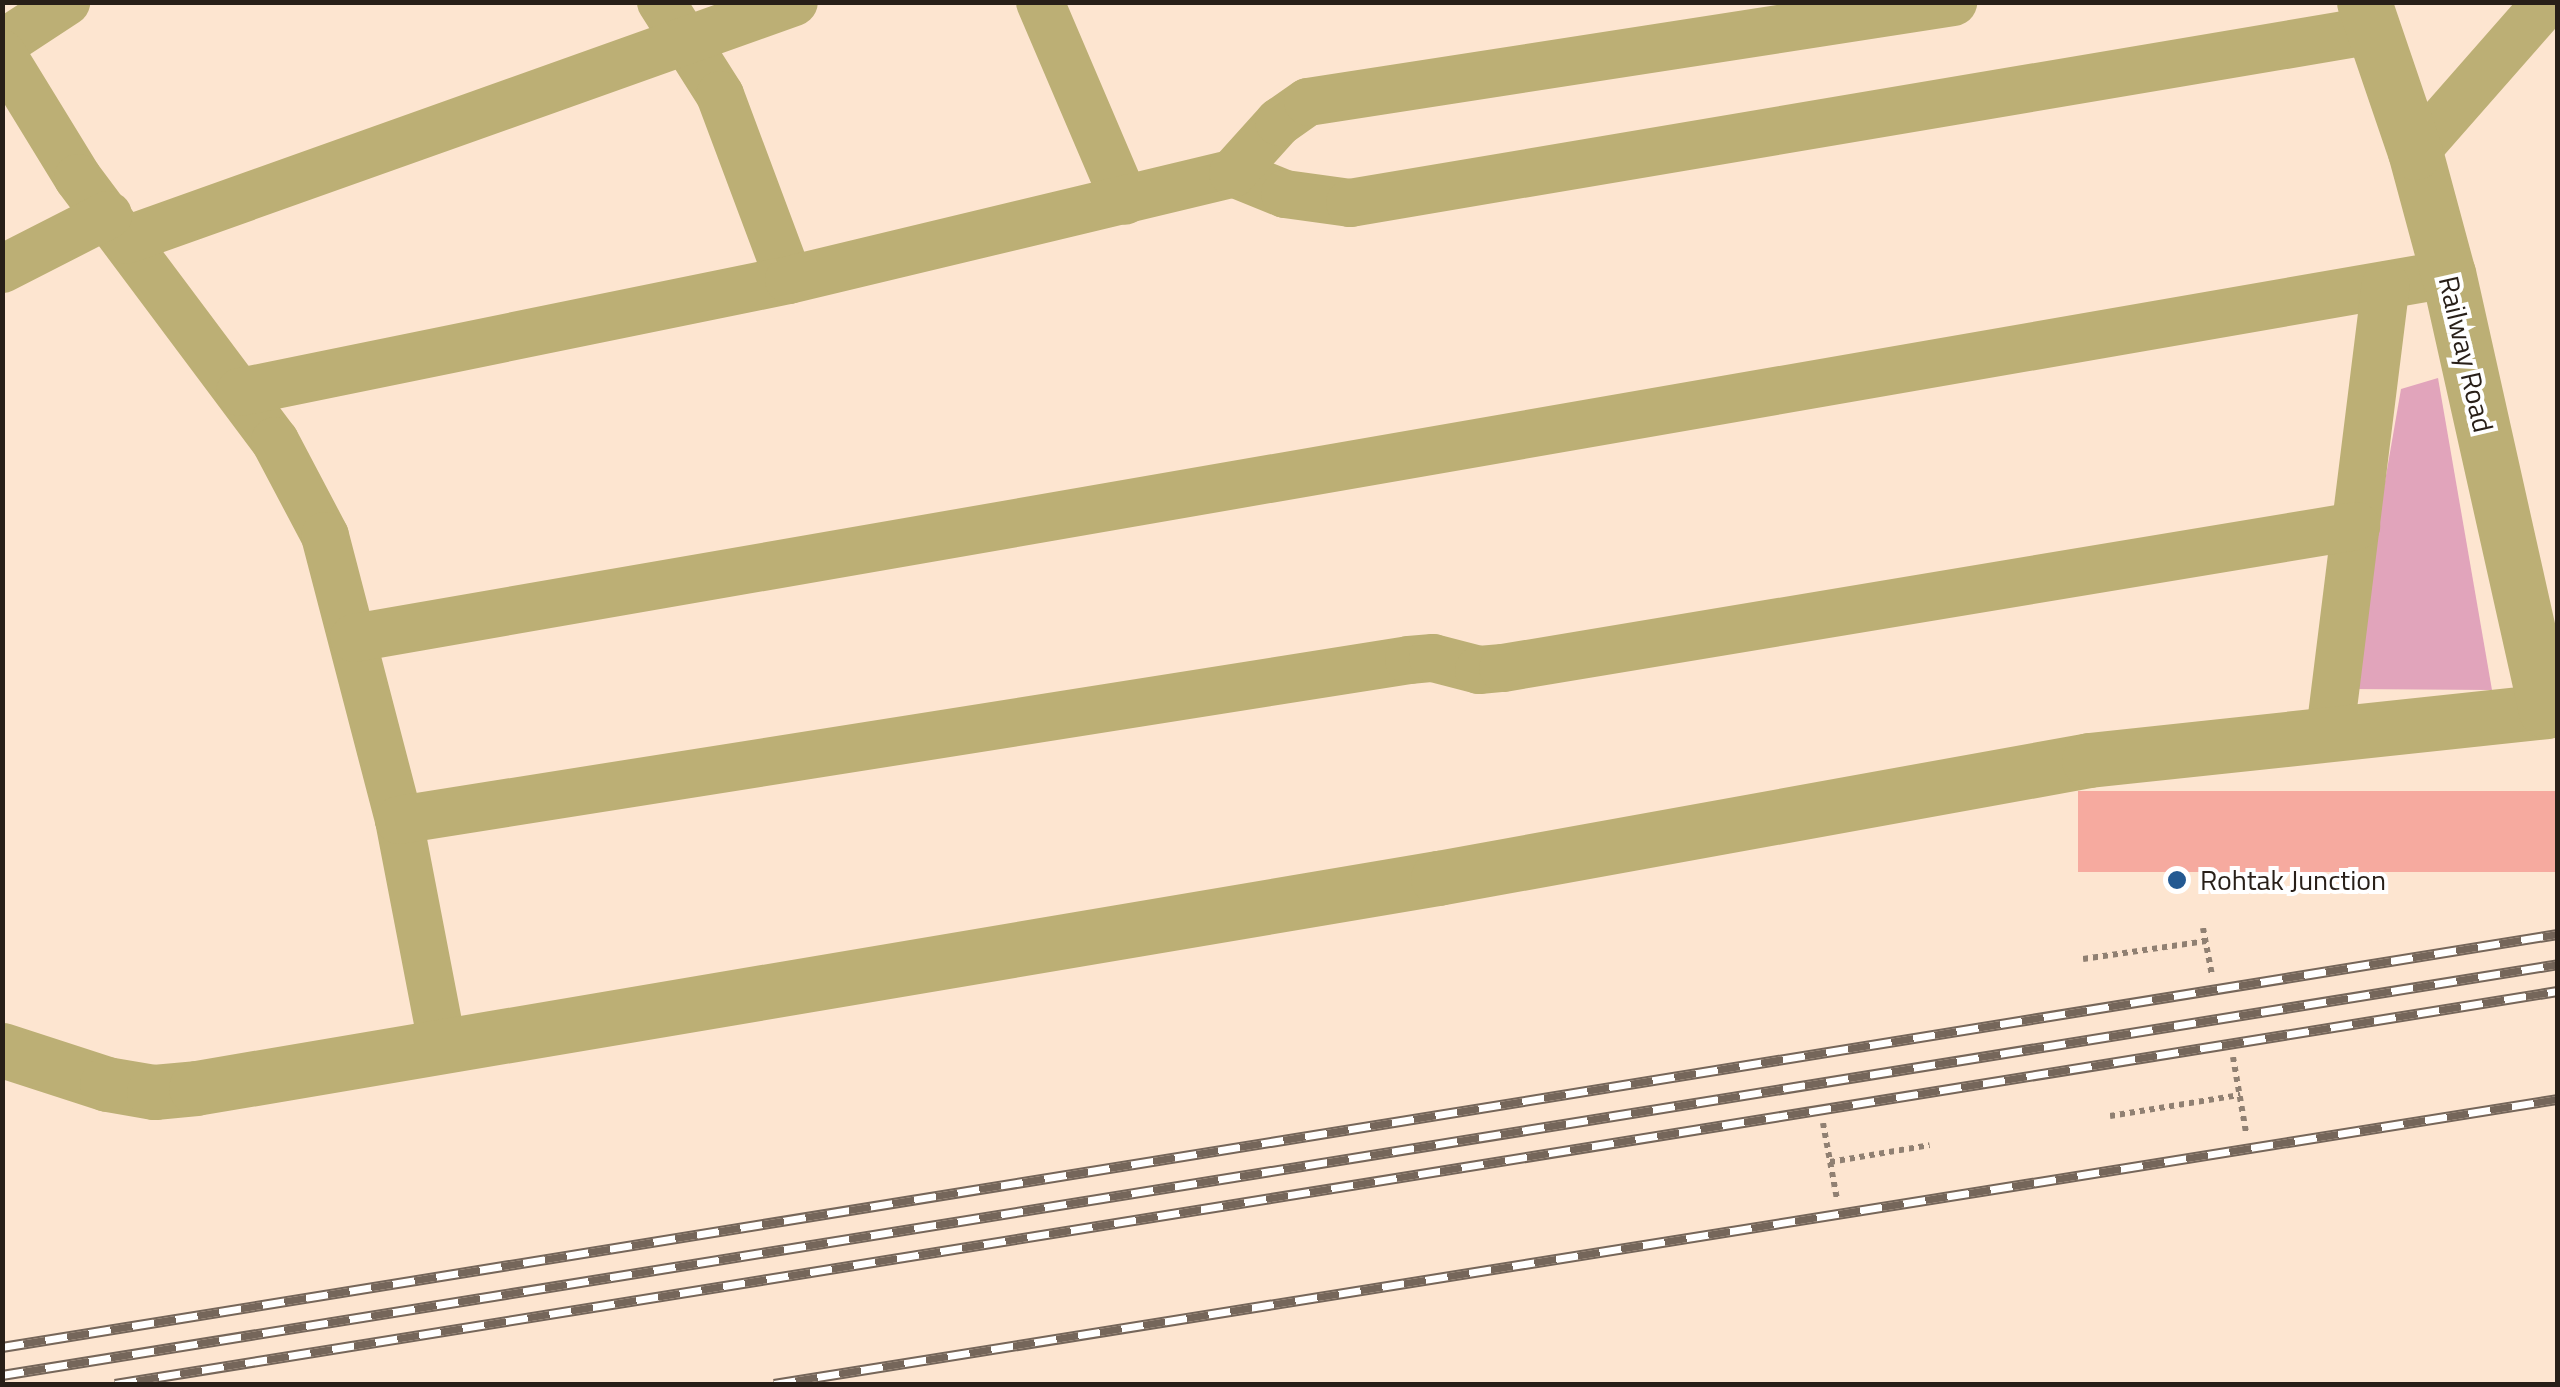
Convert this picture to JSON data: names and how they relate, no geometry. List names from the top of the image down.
{
  "streets": {
    "street": ["Railway Road"]
  },
  "places": ["Rohtak Junction"]
}
